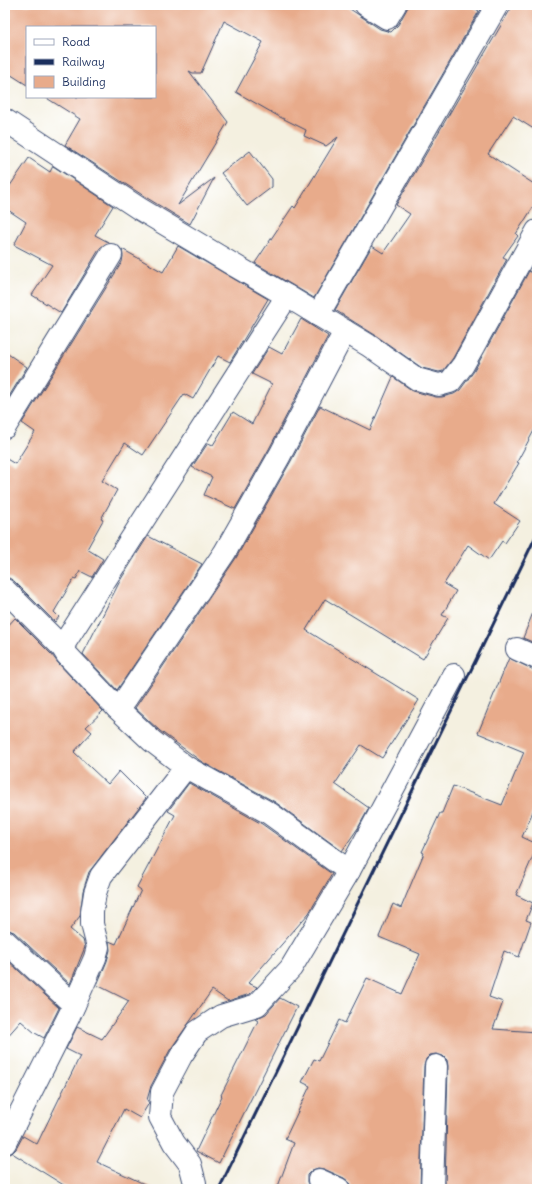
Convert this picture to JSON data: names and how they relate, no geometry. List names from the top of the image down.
{
  "legend": ["Road", "Railway", "Building"]
}
